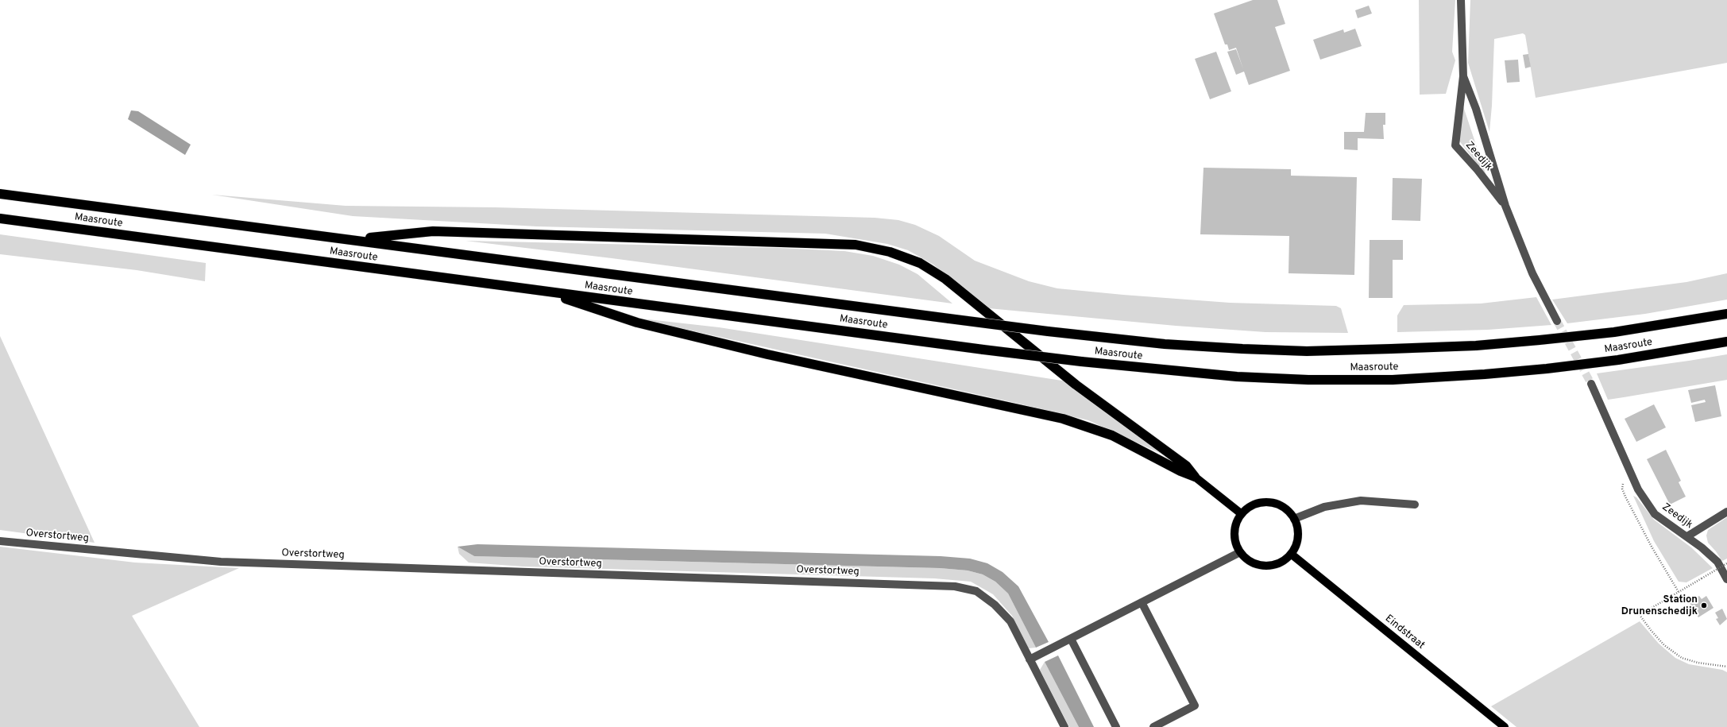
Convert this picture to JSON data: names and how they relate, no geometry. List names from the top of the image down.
{
  "streets": {
    "highway": ["Maasroute"],
    "main road": ["Eindstraat"],
    "street": ["Zeedijk", "Overstortweg"]
  },
  "places": ["Station Drunenschedijk"]
}
